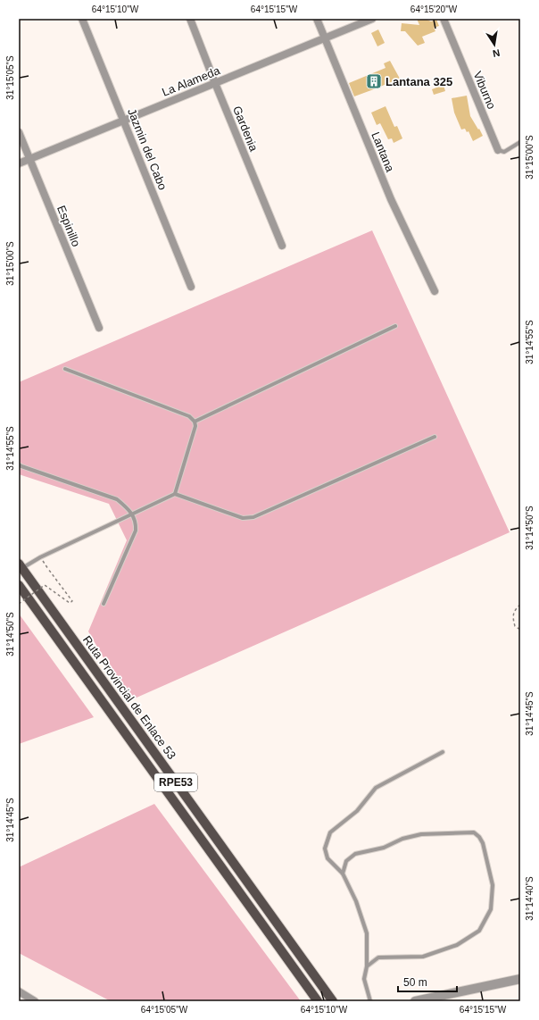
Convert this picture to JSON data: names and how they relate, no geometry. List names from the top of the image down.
{
  "streets": {
    "main road": ["Ruta Provincial de Enlace 53", "RPE53"],
    "street": [
      "La Alameda",
      "Viburno",
      "Gardenia",
      "Jazmin del Cabo",
      "Lantana",
      "Espinillo"
    ]
  },
  "crossings": [
    ["La Alameda", "Gardenia"],
    ["La Alameda", "Jazmin del Cabo"],
    ["La Alameda", "Lantana"],
    ["La Alameda", "Espinillo"]
  ],
  "places": {
    "building": ["Lantana 325"]
  },
  "scale_bar": "50 m",
  "north": "bottom",
  "coordinates": [
    "64°15'10\"W",
    "64°15'15\"W",
    "64°15'20\"W",
    "31°15'05\"S",
    "31°15'00\"S",
    "31°14'55\"S",
    "31°14'50\"S",
    "31°14'45\"S",
    "31°14'40\"S",
    "64°15'05\"W"
  ]
}
